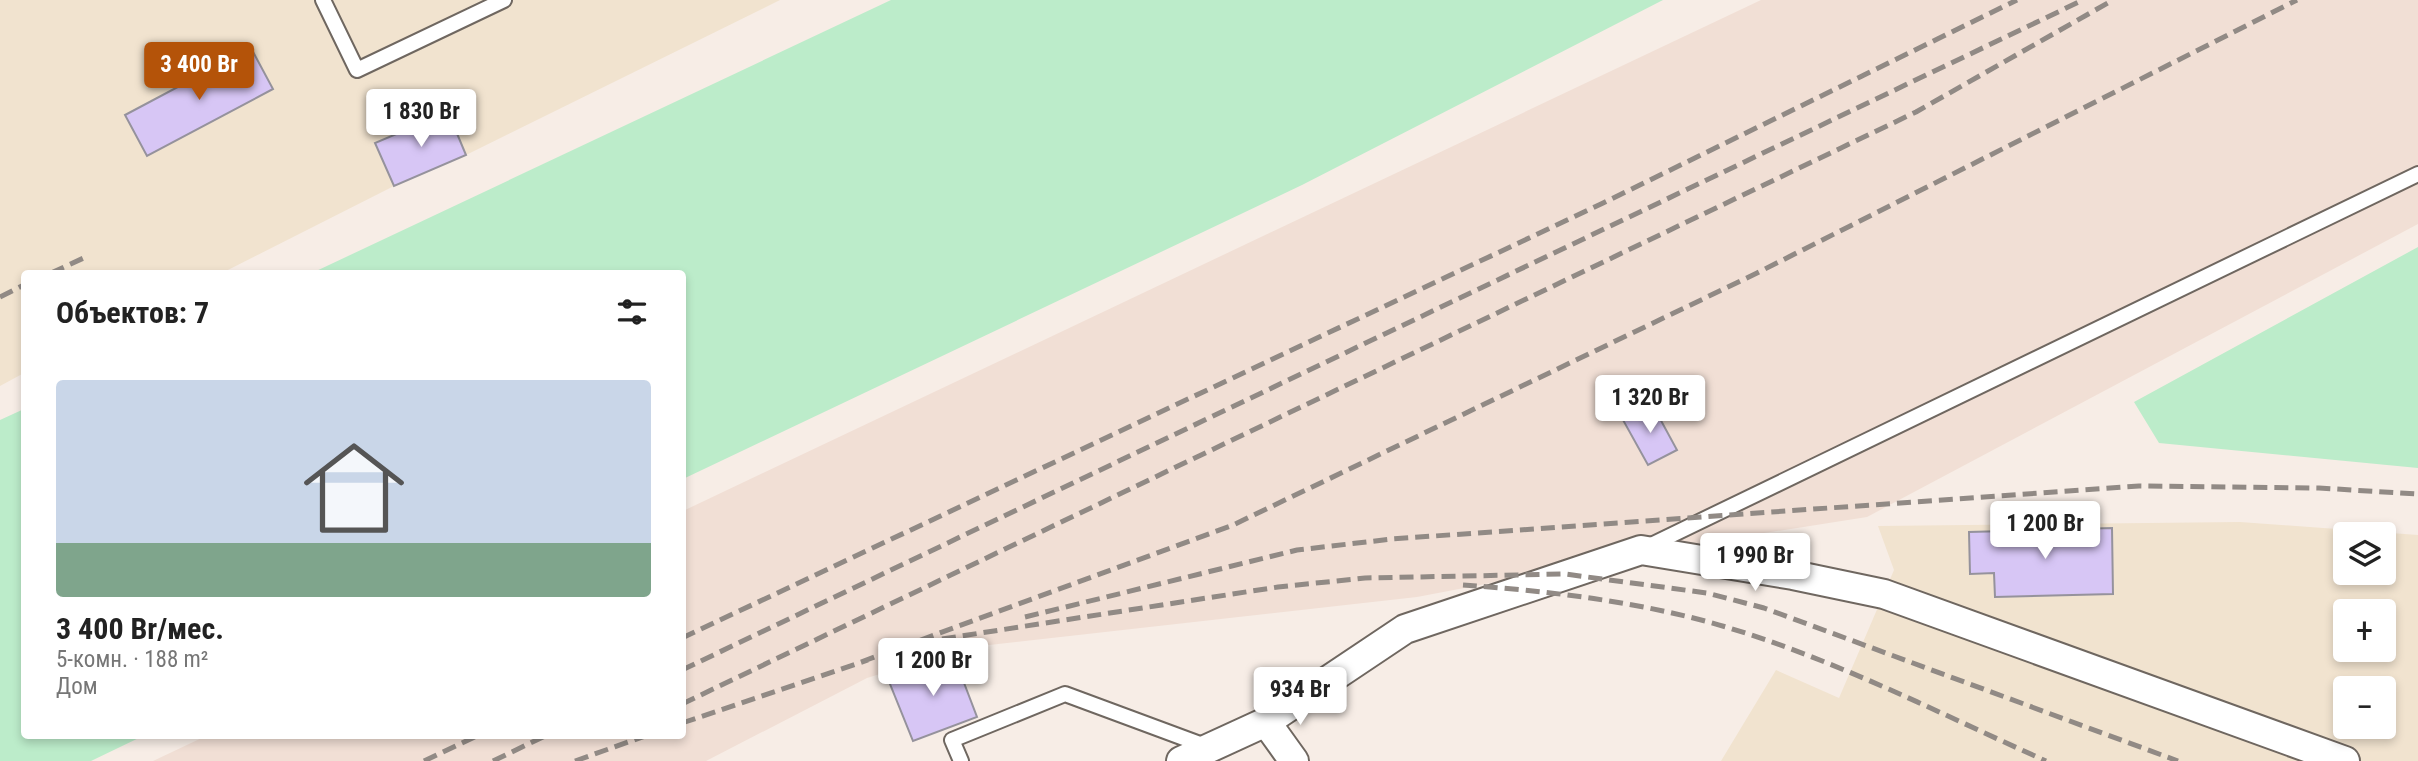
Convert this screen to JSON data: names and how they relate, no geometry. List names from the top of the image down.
{
  "page": {
    "price": [
      "3 400 Br",
      "1 830 Br",
      "1 320 Br",
      "1 200 Br",
      "1 990 Br",
      "1 200 Br",
      "934 Br"
    ],
    "heading": "Объектов: 7",
    "list": [
      {
        "name": "3 400 Br/мес.",
        "note": "5-комн. · 188 m² · Дом"
      }
    ],
    "map_buttons": ["+", "−"]
  }
}
